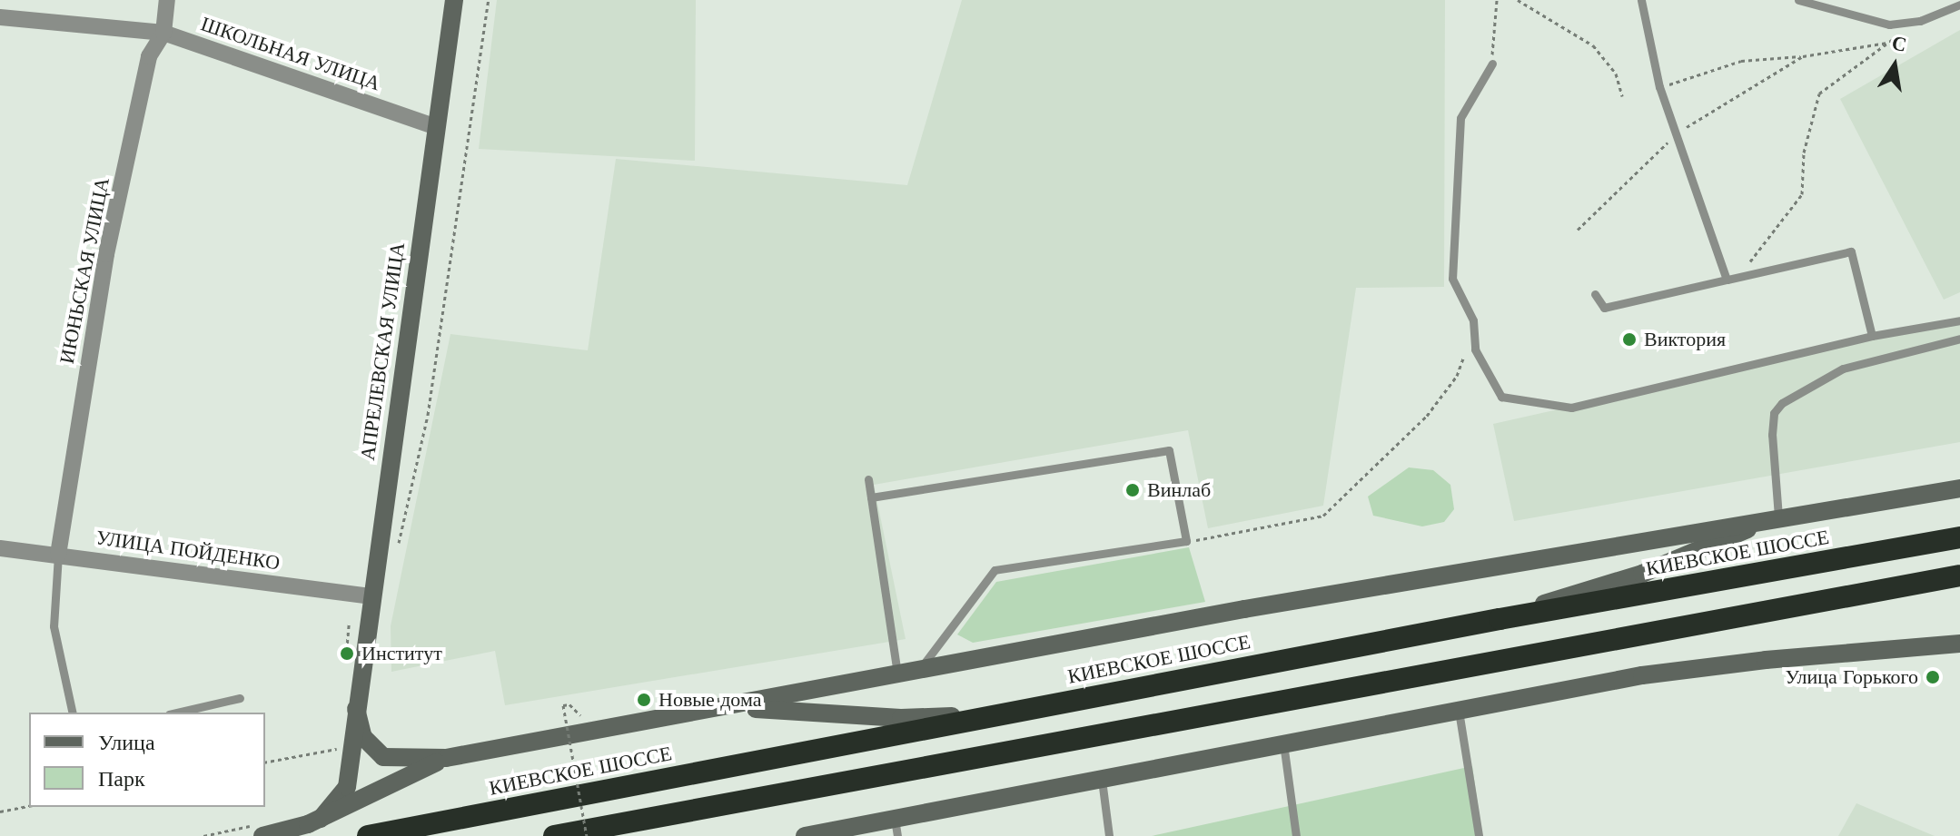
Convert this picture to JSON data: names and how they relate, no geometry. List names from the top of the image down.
{
  "streets": {
    "highway": ["КИЕВСКОЕ ШОССЕ"],
    "main road": ["АПРЕЛЕВСКАЯ УЛИЦА"],
    "street": ["ШКОЛЬНАЯ УЛИЦА", "ИЮНЬСКАЯ УЛИЦА", "УЛИЦА ПОЙДЕНКО"]
  },
  "crossings": [
    ["ШКОЛЬНАЯ УЛИЦА", "ИЮНЬСКАЯ УЛИЦА"],
    ["ШКОЛЬНАЯ УЛИЦА", "АПРЕЛЕВСКАЯ УЛИЦА"],
    ["ИЮНЬСКАЯ УЛИЦА", "УЛИЦА ПОЙДЕНКО"],
    ["АПРЕЛЕВСКАЯ УЛИЦА", "УЛИЦА ПОЙДЕНКО"]
  ],
  "places": [
    "Виктория",
    "Винлаб",
    "Институт",
    "Улица Горького",
    "Новые дома"
  ],
  "legend": ["Улица", "Парк"],
  "north": "top"
}
